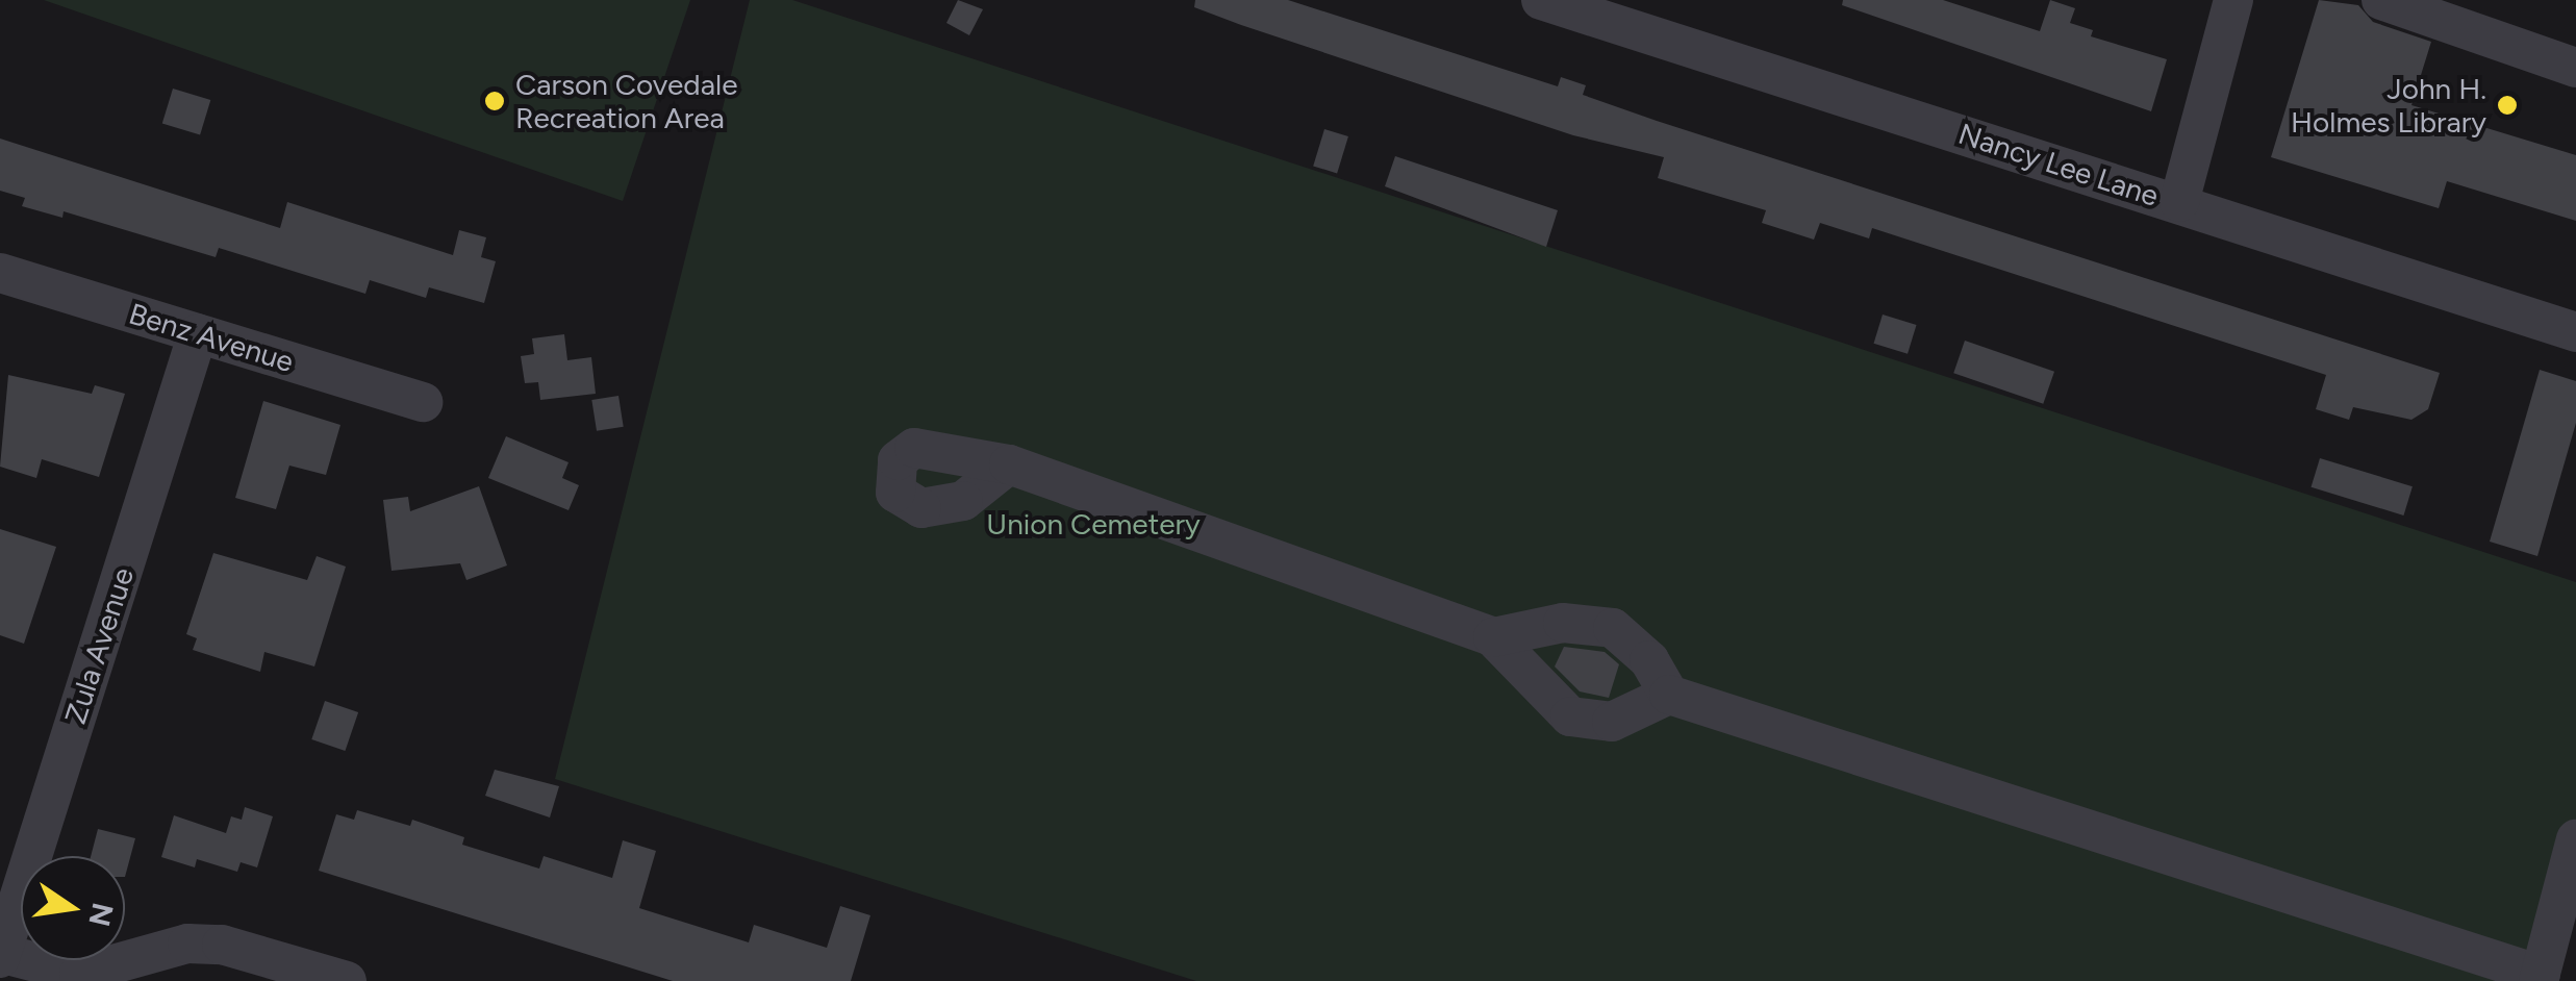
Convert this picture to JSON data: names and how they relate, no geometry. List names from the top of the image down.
{
  "streets": {
    "street": ["Nancy Lee Lane", "Benz Avenue", "Zula Avenue"]
  },
  "crossings": [
    ["Benz Avenue", "Zula Avenue"]
  ],
  "parks": ["Union Cemetery"],
  "places": ["Carson Covedale Recreation Area", "John H. Holmes Library"],
  "north": "right"
}
